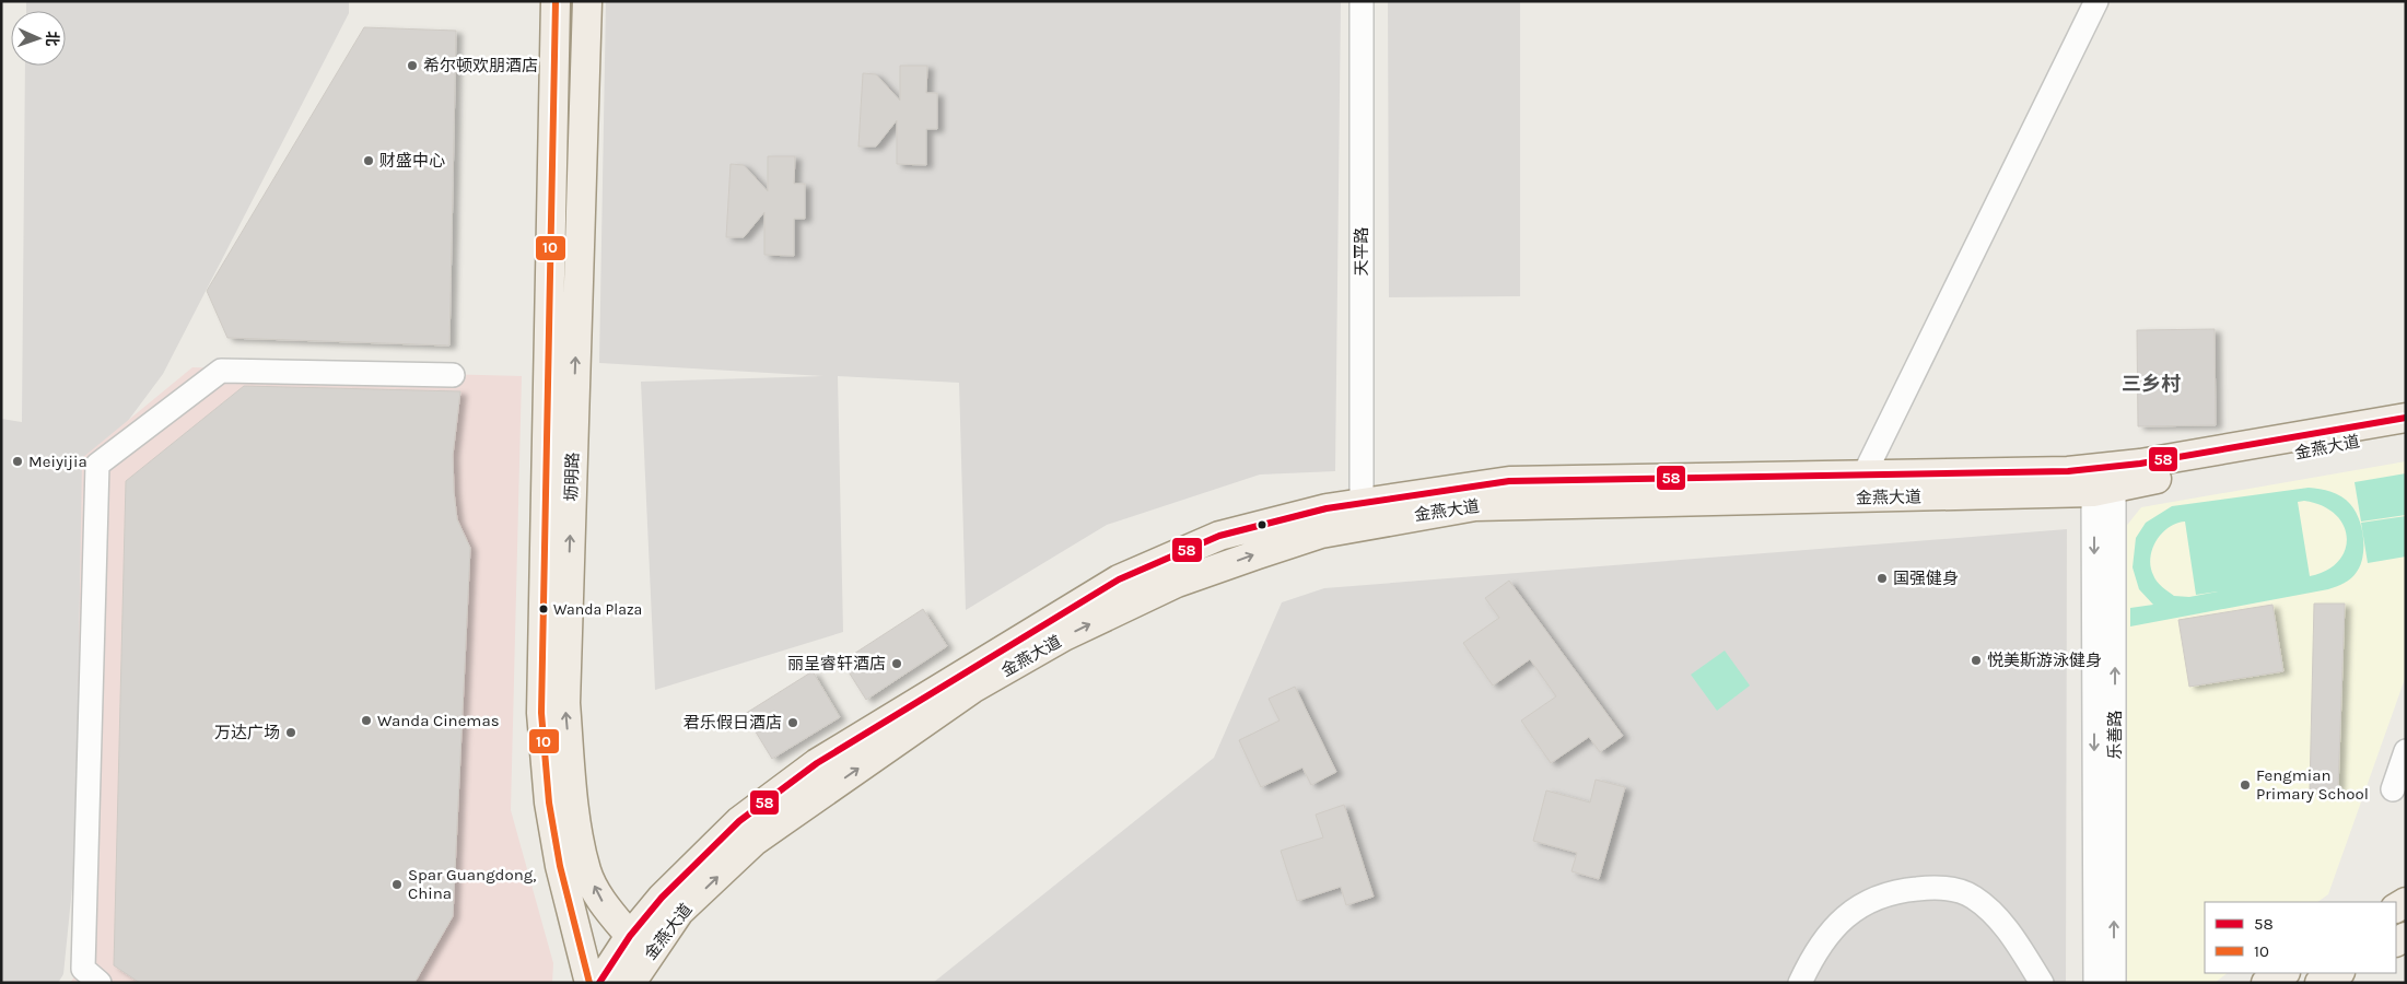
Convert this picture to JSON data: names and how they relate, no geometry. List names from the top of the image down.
{
  "streets": {
    "main road": ["金燕大道", "坜明路"],
    "street": ["天平路", "乐善路"]
  },
  "crossings": [
    ["天平路", "金燕大道"],
    ["金燕大道", "坜明路"],
    ["金燕大道", "乐善路"]
  ],
  "districts": ["三乡村"],
  "places": [
    "希尔顿欢朋酒店",
    "财盛中心",
    "Meiyijia",
    "国强健身",
    "Wanda Plaza",
    "悦美斯游泳健身",
    "丽呈睿轩酒店",
    "Wanda Cinemas",
    "君乐假日酒店",
    "万达广场",
    "Fengmian Primary School",
    "Spar Guangdong, China"
  ],
  "lines": ["transit line 10", "transit line 58"],
  "legend": ["58", "10"],
  "north": "right"
}
